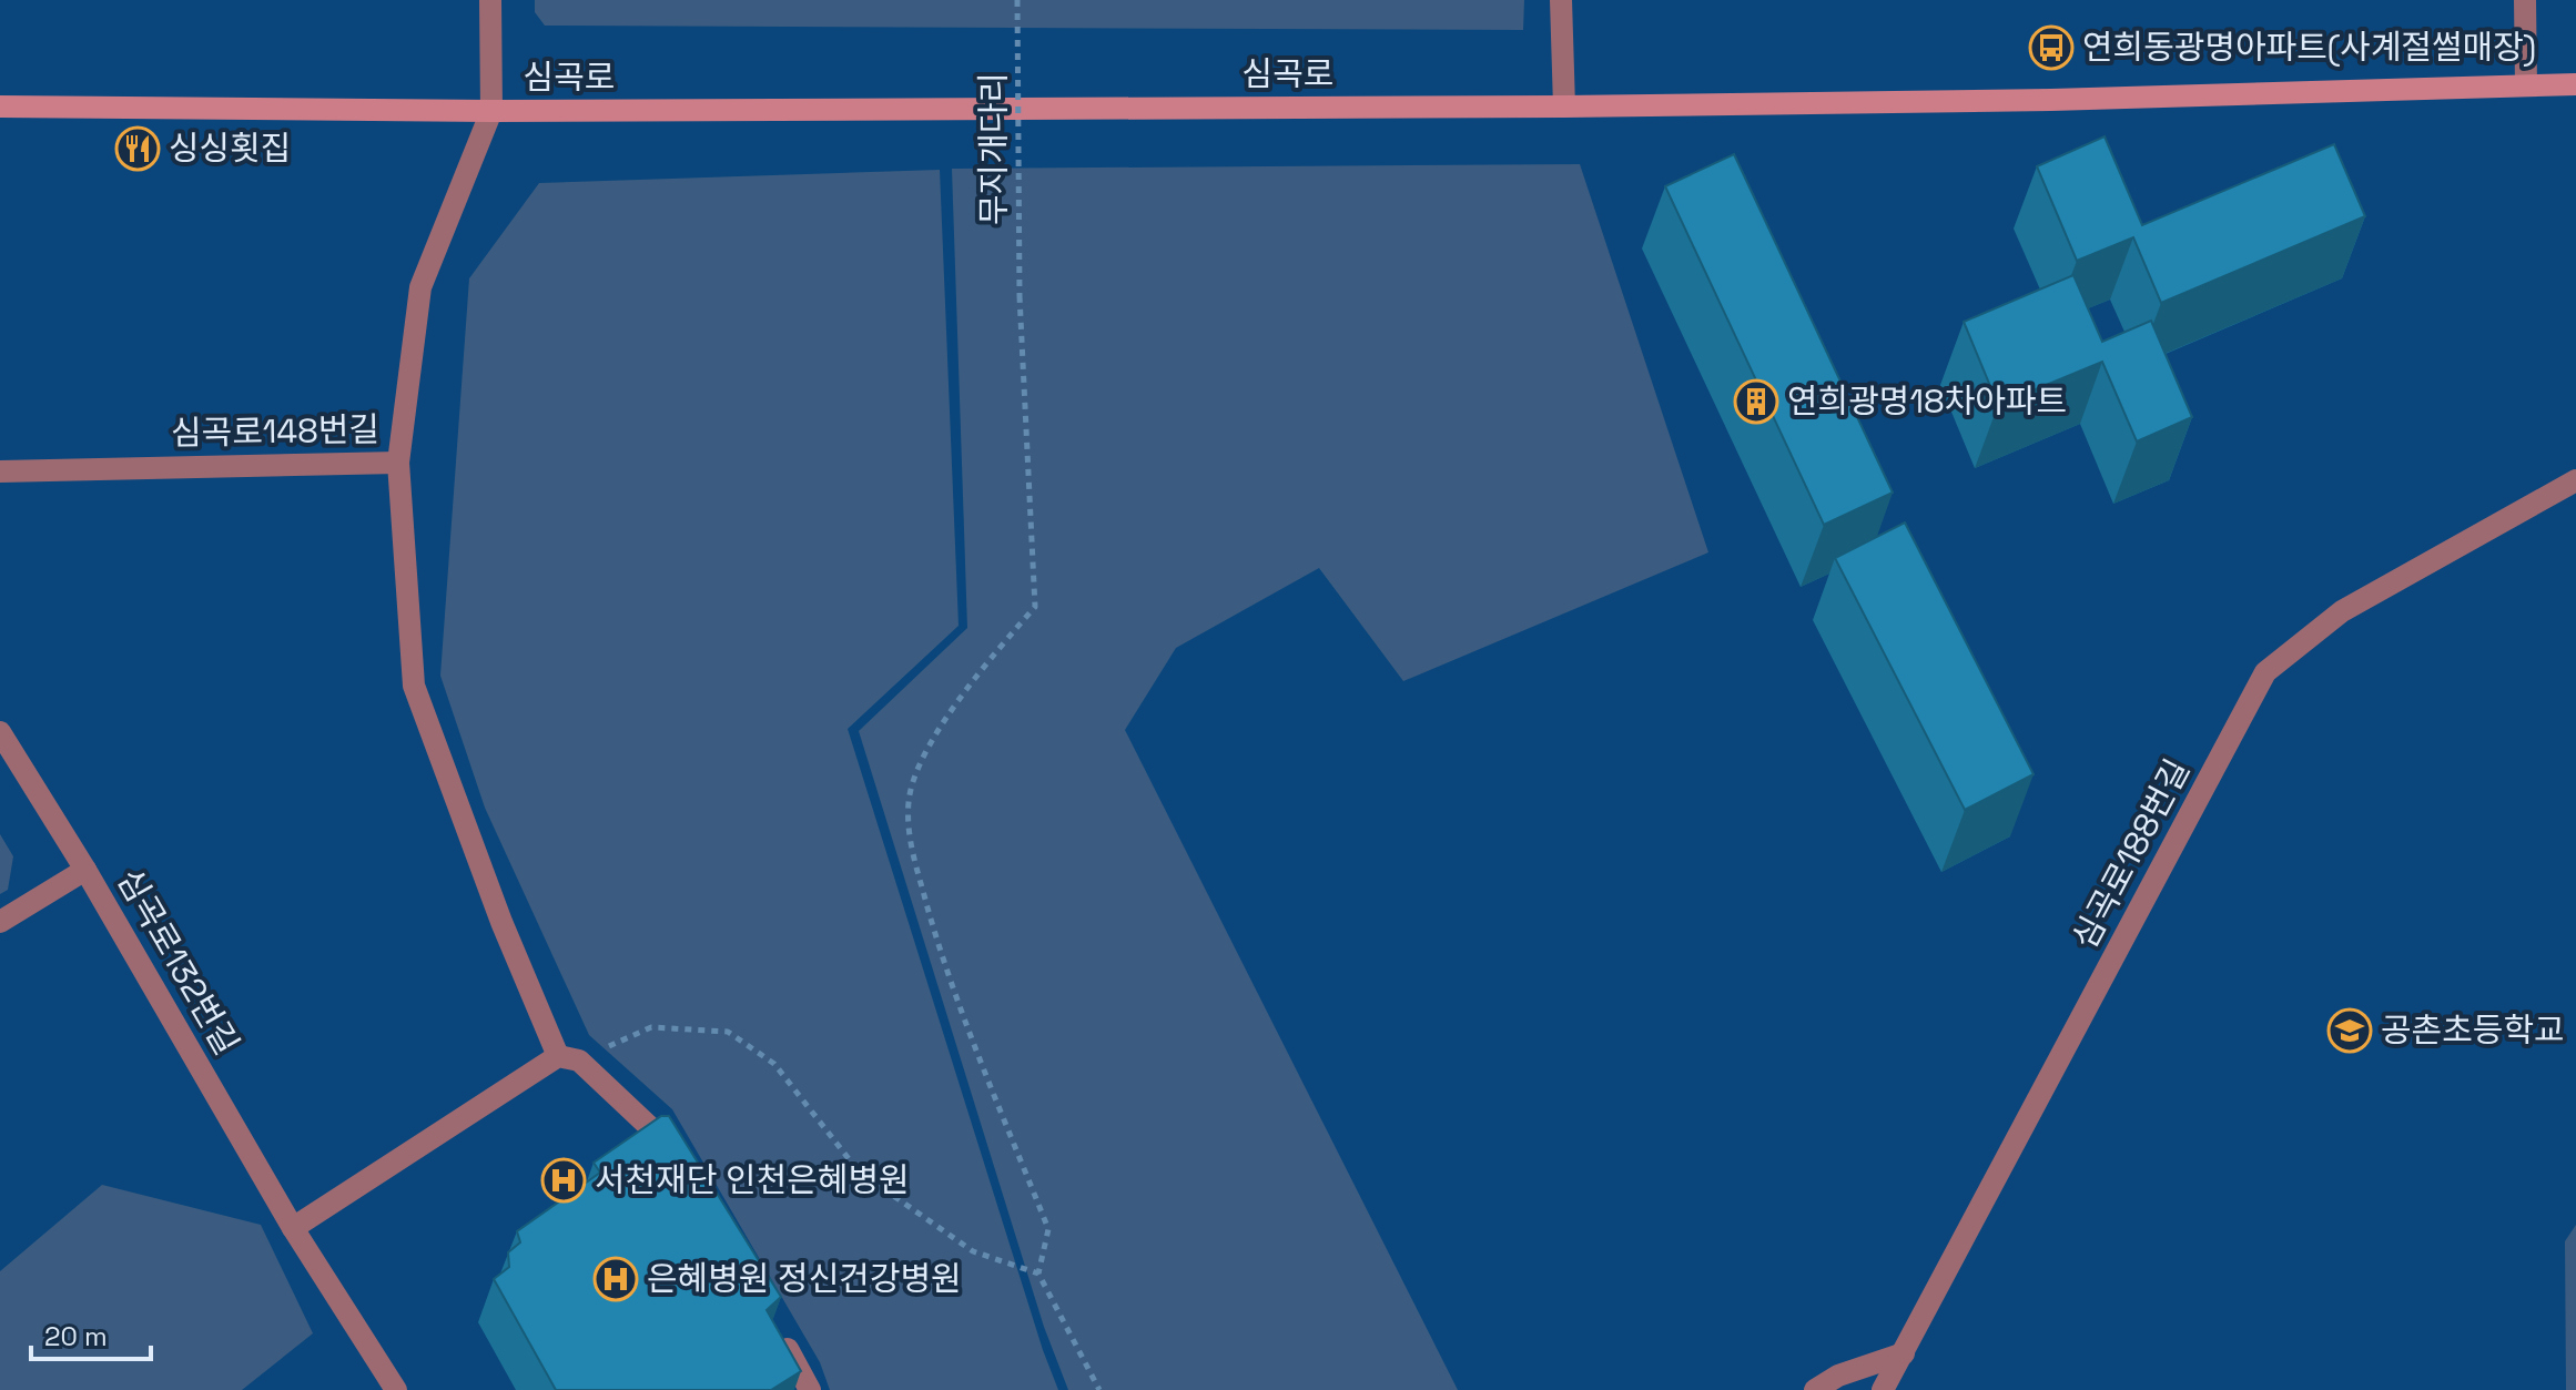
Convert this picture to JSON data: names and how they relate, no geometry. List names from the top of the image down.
{
  "streets": {
    "street": [
      "심곡로",
      "심곡로148번길",
      "심곡로188번길",
      "심곡로132번길"
    ],
    "path": ["무지개다리"]
  },
  "crossings": [
    ["심곡로", "심곡로148번길"]
  ],
  "places": {
    "bus stop": ["연희동광명아파트(사계절썰매장)"],
    "restaurant": ["싱싱횟집"],
    "building": ["연희광명18차아파트"],
    "school or university": ["공촌초등학교"],
    "hospital": ["서천재단 인천은혜병원", "은혜병원 정신건강병원"]
  },
  "scale_bar": "20 m"
}
